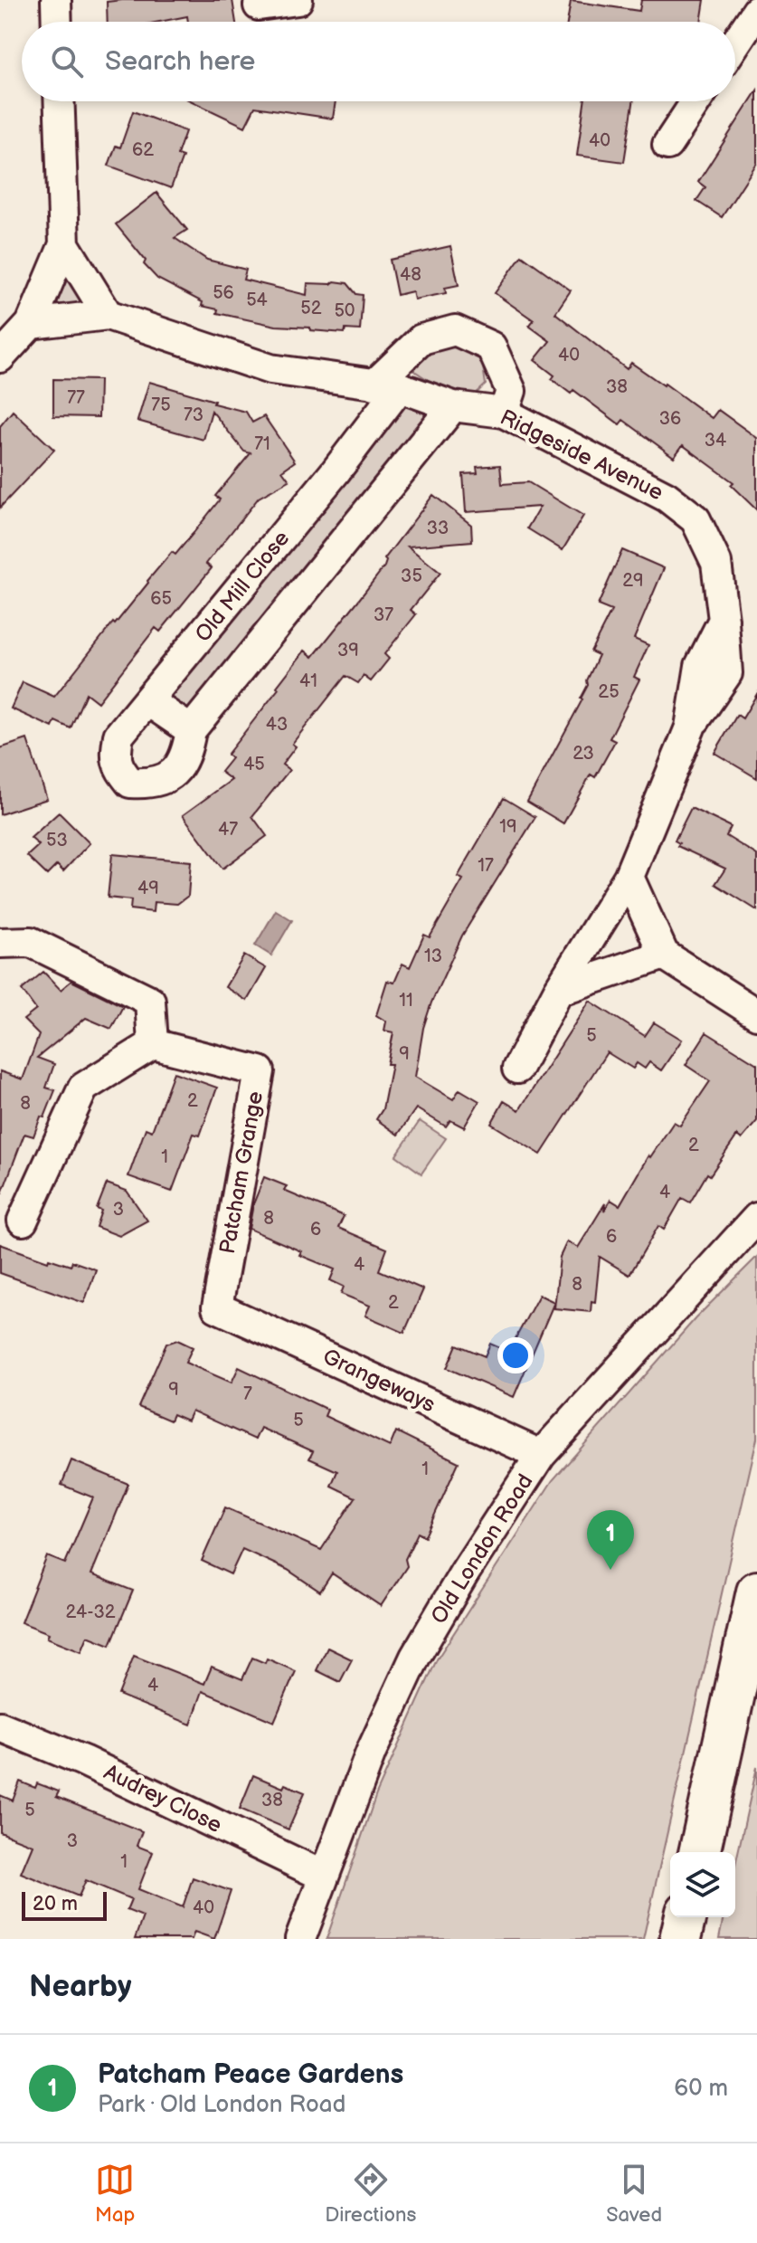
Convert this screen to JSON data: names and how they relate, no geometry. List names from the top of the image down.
{
  "streets": {
    "street": [
      "Ridgeside Avenue",
      "Old Mill Close",
      "Patcham Grange",
      "Grangeways",
      "Old London Road",
      "Audrey Close"
    ]
  },
  "crossings": [
    ["Ridgeside Avenue", "Old Mill Close"],
    ["Patcham Grange", "Grangeways"],
    ["Grangeways", "Old London Road"],
    ["Old London Road", "Audrey Close"]
  ],
  "house_numbers": [
    "40",
    "62",
    "48",
    "56",
    "54",
    "52",
    "50",
    "40",
    "38",
    "77",
    "75",
    "73",
    "36",
    "34",
    "71",
    "33",
    "35",
    "29",
    "65",
    "37",
    "39",
    "41",
    "25",
    "43",
    "23",
    "45",
    "19",
    "47",
    "53",
    "17",
    "49",
    "13",
    "11",
    "5",
    "9",
    "2",
    "8",
    "2",
    "1",
    "4",
    "3",
    "8",
    "6",
    "6",
    "4",
    "8",
    "2",
    "9",
    "7",
    "5",
    "1",
    "24-32",
    "4",
    "38",
    "5",
    "3",
    "1",
    "40"
  ],
  "scale_bar": "20 m",
  "page": {
    "search": "Search here",
    "pins": "1",
    "scale": "20 m",
    "heading": "Nearby",
    "list": [
      {
        "mark": "1",
        "name": "Patcham Peace Gardens",
        "note": "Park · Old London Road",
        "value": "60 m"
      }
    ],
    "nav": ["Map", "Directions", "Saved"]
  }
}
